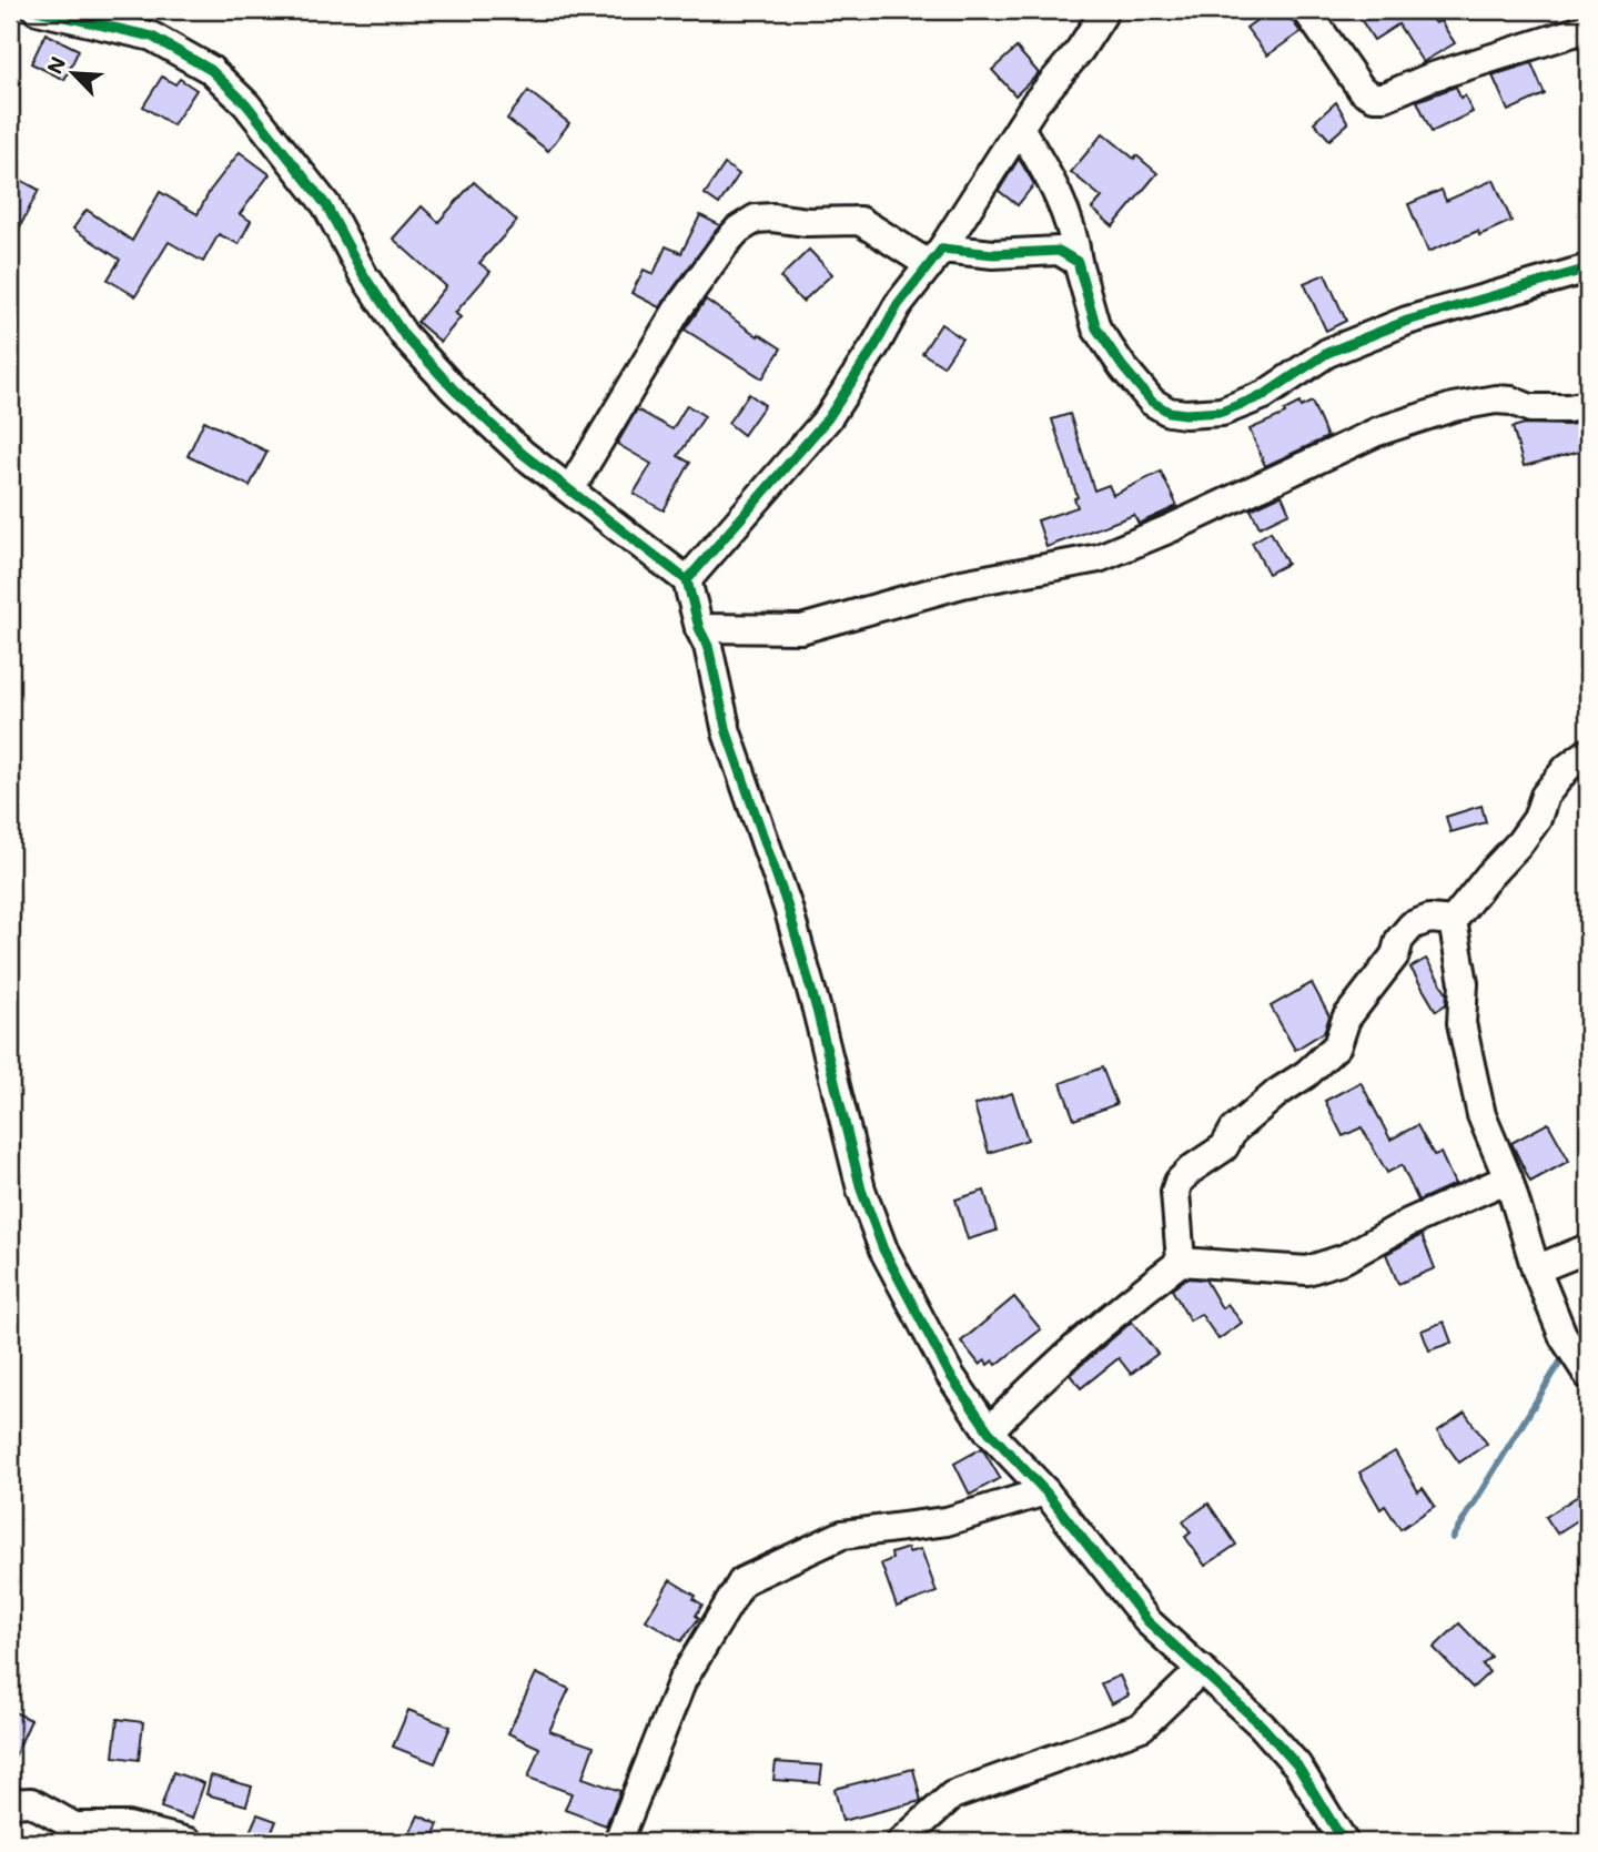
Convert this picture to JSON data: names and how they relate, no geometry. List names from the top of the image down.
{
  "north": "top left"
}
